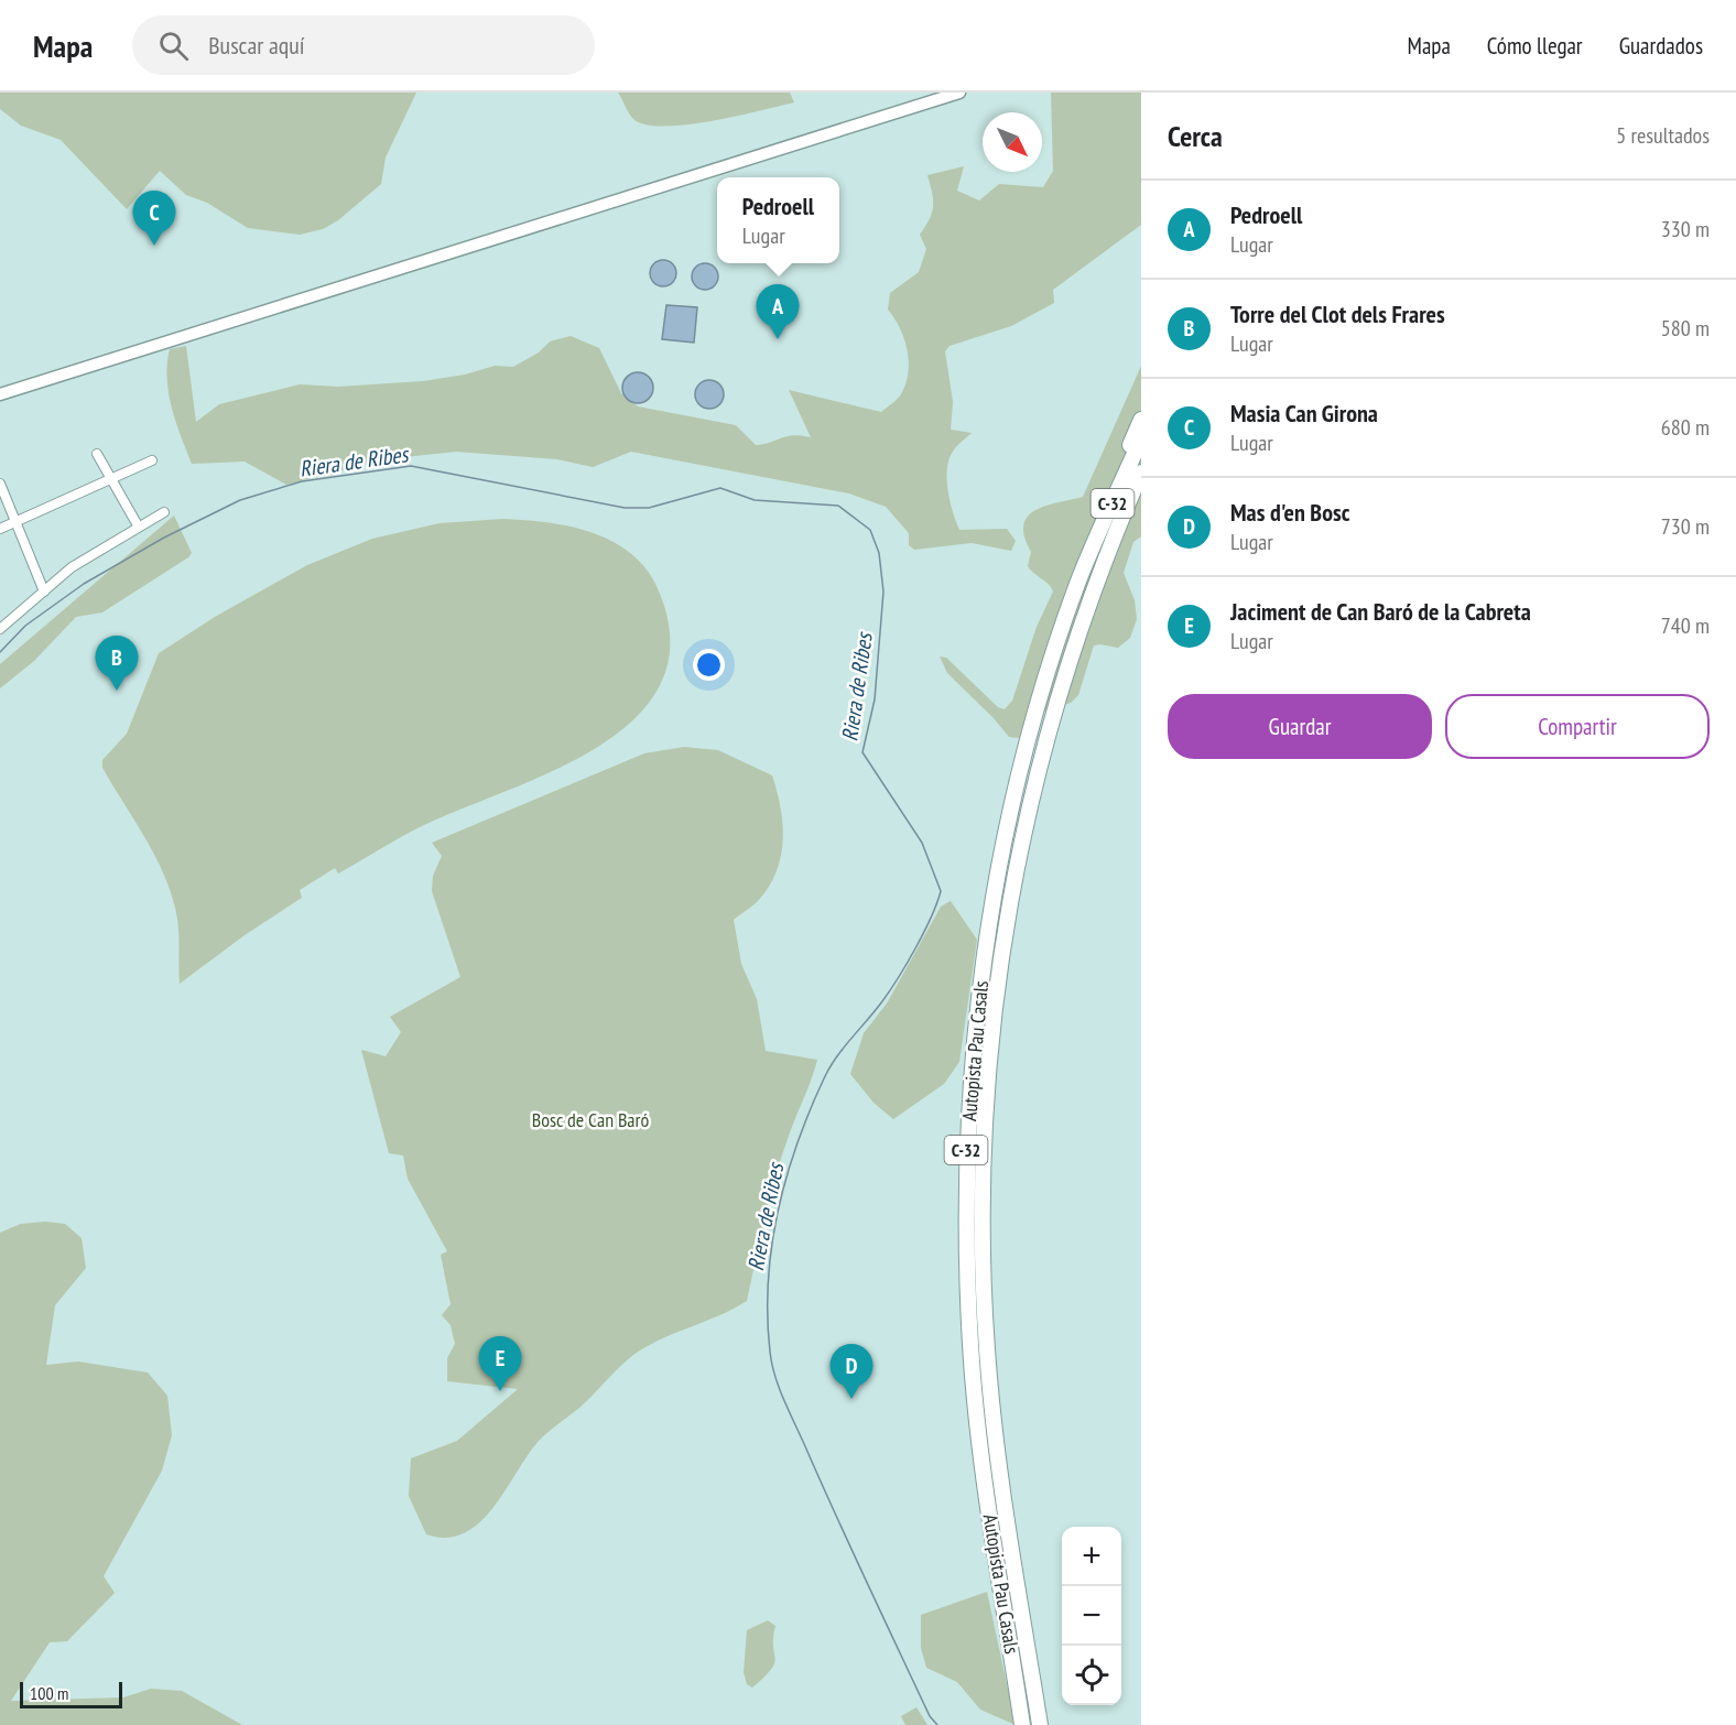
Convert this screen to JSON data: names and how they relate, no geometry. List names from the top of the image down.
{
  "streets": {
    "highway": ["C-32", "Autopista Pau Casals"]
  },
  "water": ["Riera de Ribes"],
  "parks": ["Bosc de Can Baró"],
  "scale_bar": "100 m",
  "north": "bottom right",
  "page": {
    "header": "Mapa",
    "search": "Buscar aquí",
    "nav": ["Mapa", "Cómo llegar", "Guardados"],
    "heading": ["Cerca", "5 resultados"],
    "popup": ["Pedroell", "Lugar"],
    "list": [
      {
        "mark": "A",
        "name": "Pedroell",
        "note": "Lugar",
        "value": "330 m"
      },
      {
        "mark": "B",
        "name": "Torre del Clot dels Frares",
        "note": "Lugar",
        "value": "580 m"
      },
      {
        "mark": "C",
        "name": "Masia Can Girona",
        "note": "Lugar",
        "value": "680 m"
      },
      {
        "mark": "D",
        "name": "Mas d'en Bosc",
        "note": "Lugar",
        "value": "730 m"
      },
      {
        "mark": "E",
        "name": "Jaciment de Can Baró de la Cabreta",
        "note": "Lugar",
        "value": "740 m"
      }
    ],
    "pins": [
      "C",
      "A",
      "B",
      "E",
      "D"
    ],
    "buttons": ["Guardar", "Compartir"],
    "map_buttons": ["+", "−"],
    "scale": "100 m"
  }
}
